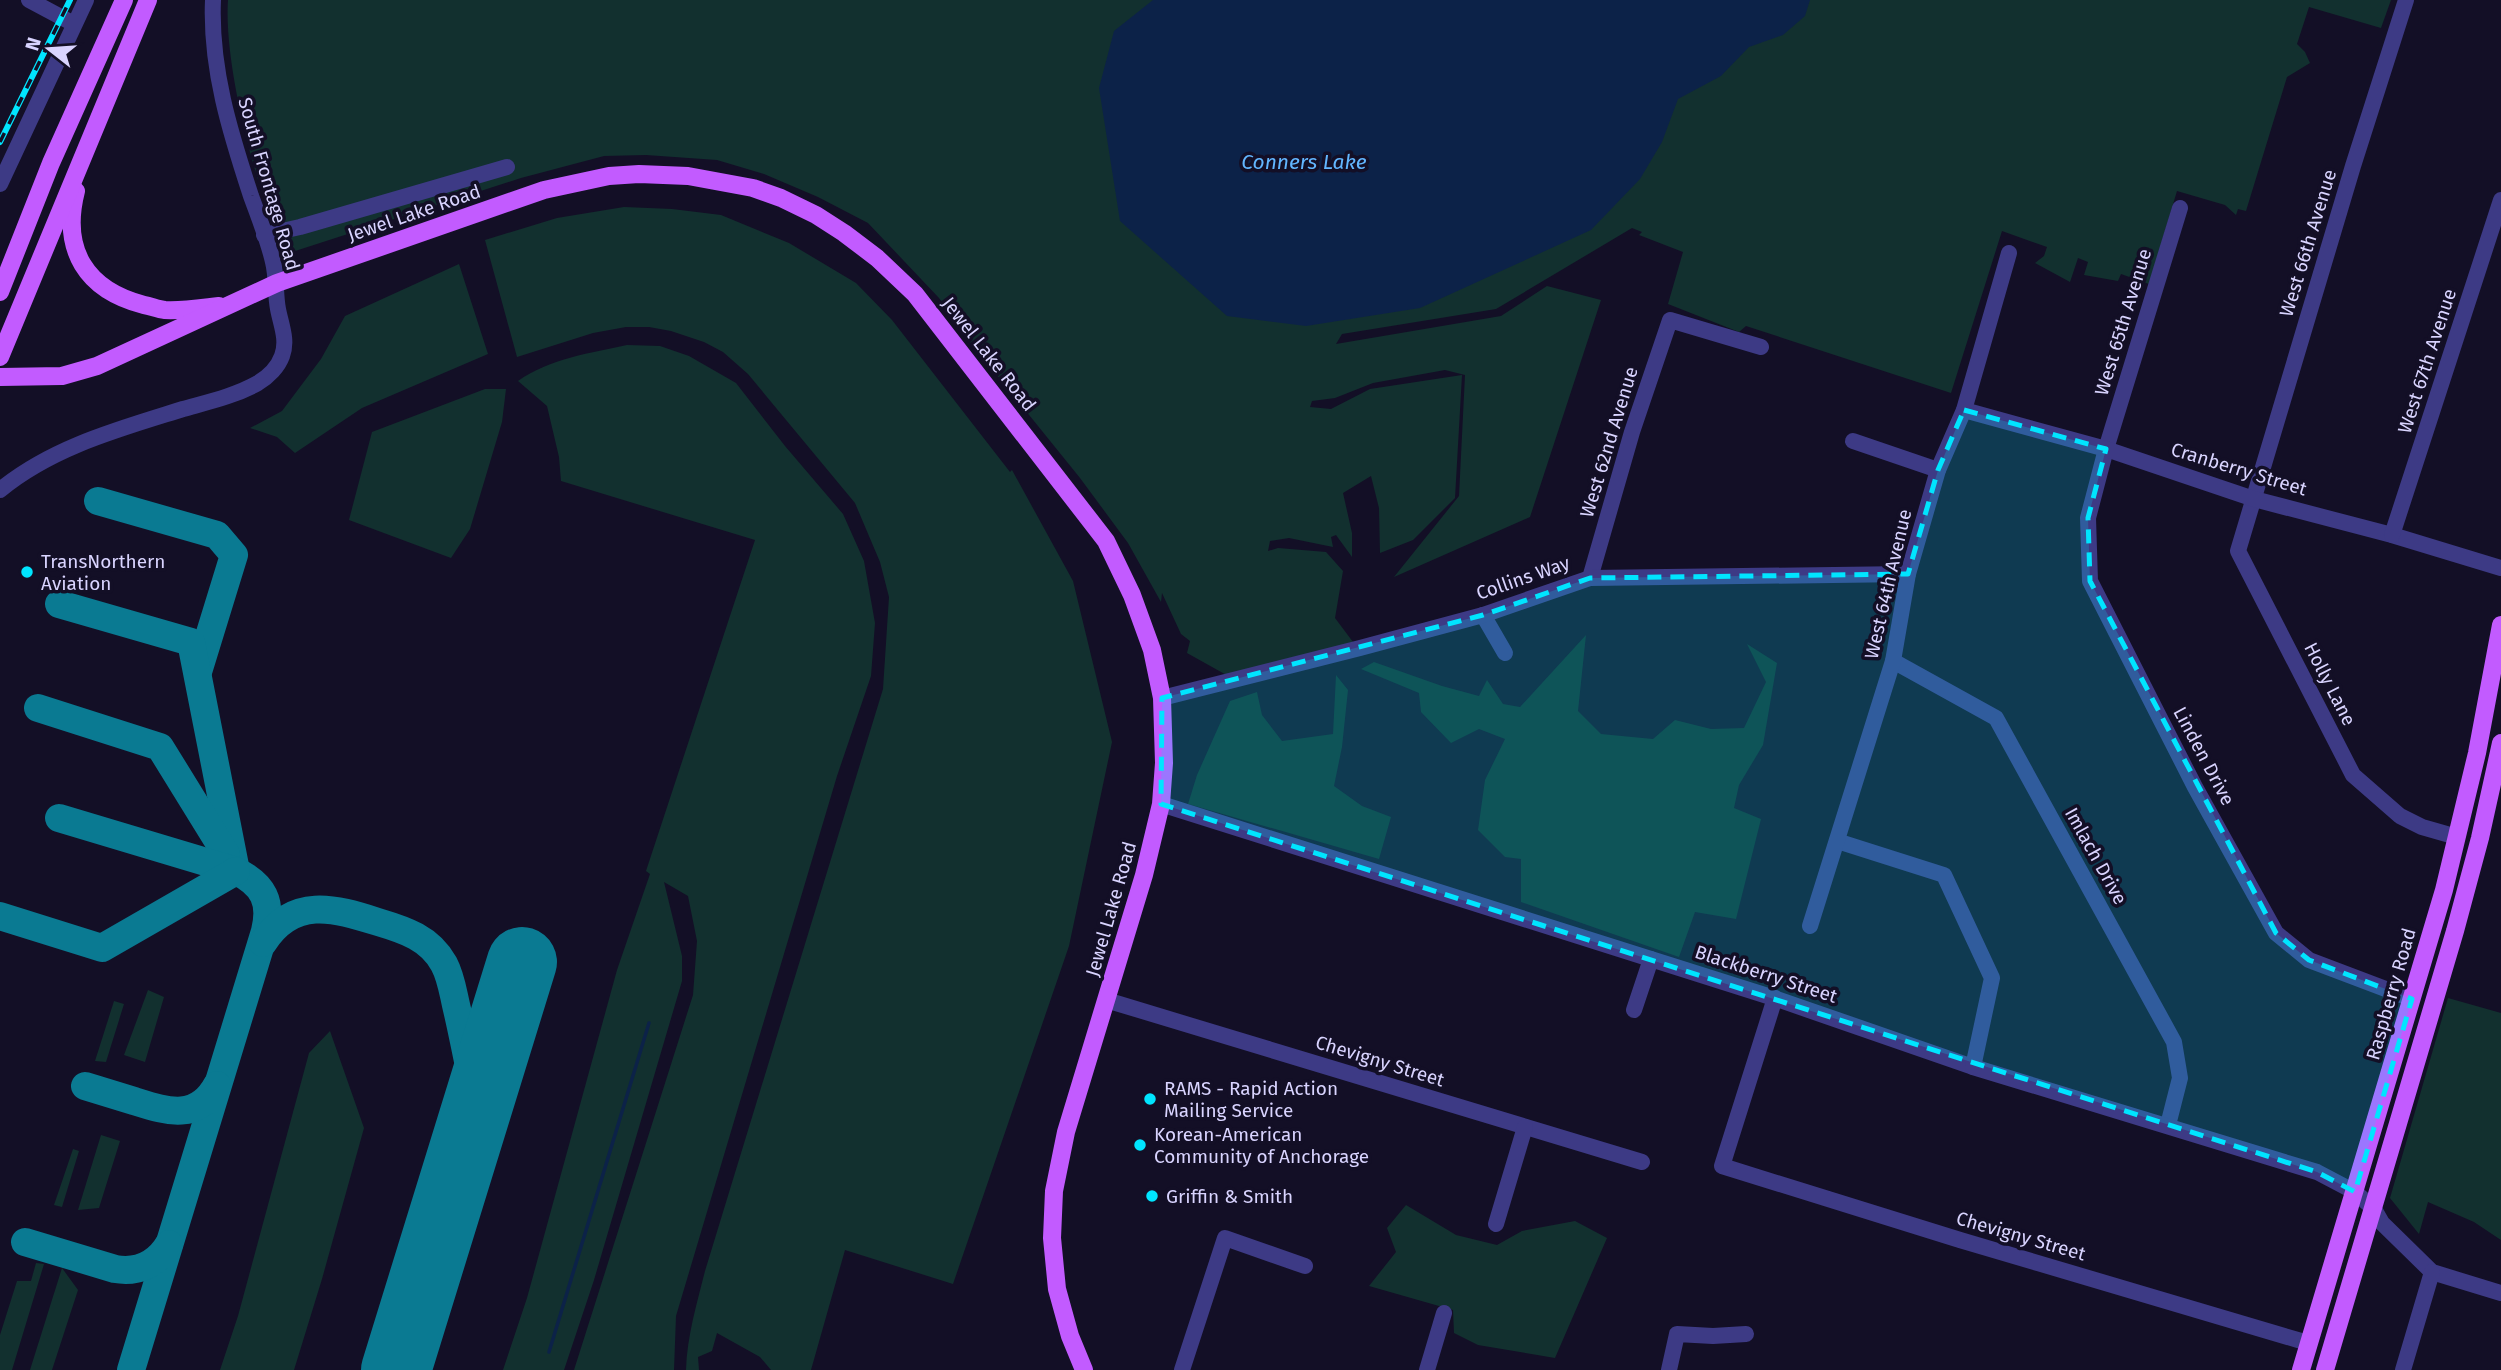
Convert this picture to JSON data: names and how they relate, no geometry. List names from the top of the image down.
{
  "streets": {
    "main road": ["Jewel Lake Road", "Raspberry Road"],
    "street": [
      "South Frontage Road",
      "West 66th Avenue",
      "West 65th Avenue",
      "West 67th Avenue",
      "West 62nd Avenue",
      "Cranberry Street",
      "Collins Way",
      "West 64th Avenue",
      "Holly Lane",
      "Linden Drive",
      "Imlach Drive",
      "Blackberry Street",
      "Chevigny Street"
    ]
  },
  "crossings": [
    ["South Frontage Road", "Jewel Lake Road"],
    ["Jewel Lake Road", "Collins Way"],
    ["Jewel Lake Road", "Blackberry Street"],
    ["Jewel Lake Road", "Chevigny Street"],
    ["West 66th Avenue", "Cranberry Street"],
    ["West 66th Avenue", "Holly Lane"],
    ["West 65th Avenue", "Cranberry Street"],
    ["West 65th Avenue", "Linden Drive"],
    ["West 67th Avenue", "Cranberry Street"],
    ["West 62nd Avenue", "Collins Way"],
    ["Cranberry Street", "West 64th Avenue"],
    ["Cranberry Street", "Holly Lane"],
    ["Cranberry Street", "Linden Drive"],
    ["Collins Way", "West 64th Avenue"],
    ["West 64th Avenue", "Imlach Drive"],
    ["Holly Lane", "Raspberry Road"],
    ["Linden Drive", "Raspberry Road"],
    ["Imlach Drive", "Blackberry Street"],
    ["Blackberry Street", "Raspberry Road"],
    ["Blackberry Street", "Chevigny Street"],
    ["Raspberry Road", "Chevigny Street"]
  ],
  "water": ["Conners Lake"],
  "places": [
    "TransNorthern Aviation",
    "RAMS - Rapid Action Mailing Service",
    "Korean-American Community of Anchorage",
    "Griffin & Smith"
  ],
  "north": "left"
}
